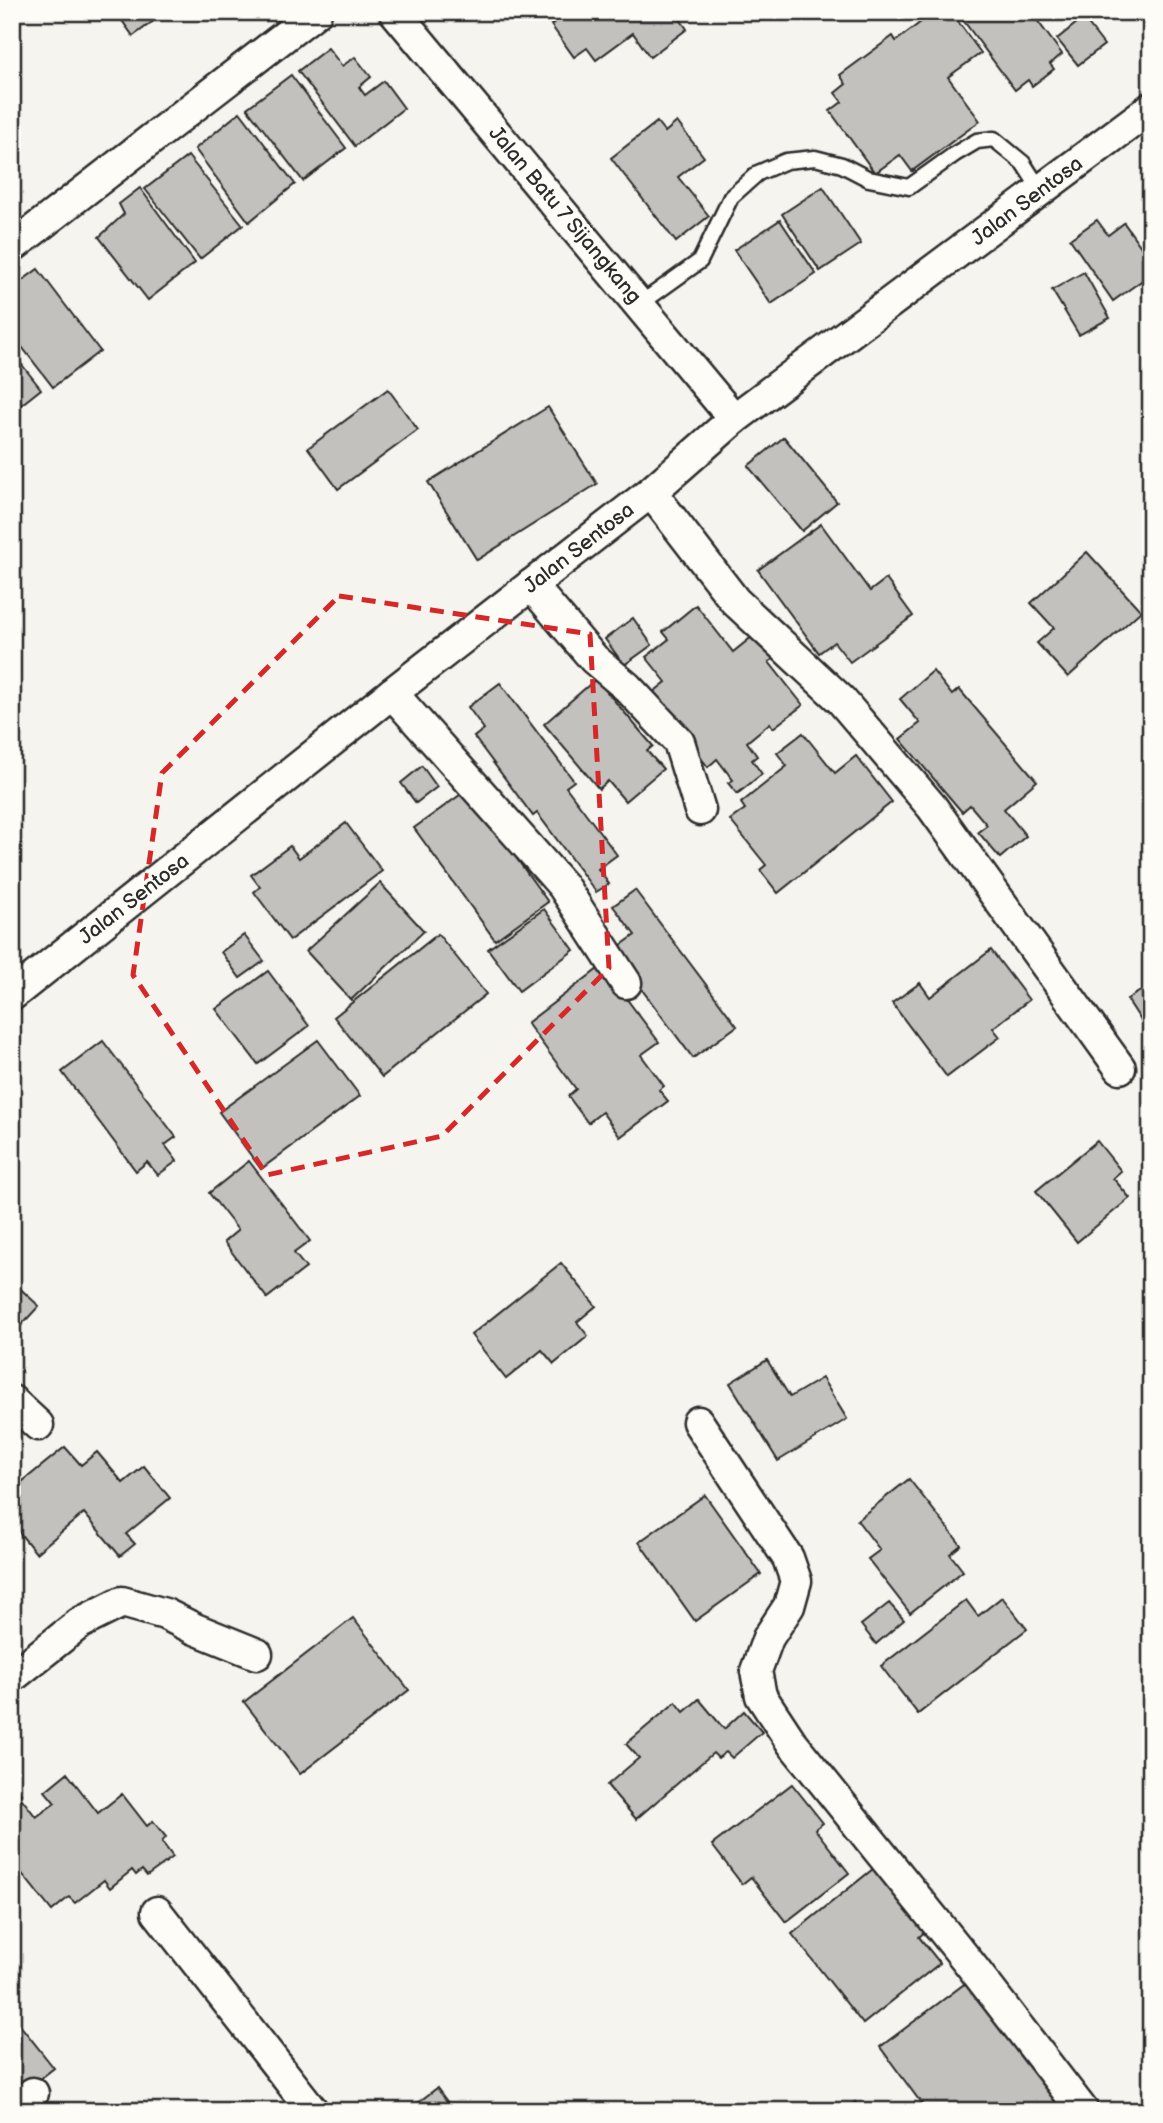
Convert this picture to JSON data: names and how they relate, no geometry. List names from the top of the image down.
{
  "streets": {
    "street": ["Jalan Sentosa", "Jalan Batu 7 Sijangkang"]
  },
  "crossings": [
    ["Jalan Sentosa", "Jalan Batu 7 Sijangkang"]
  ]
}
